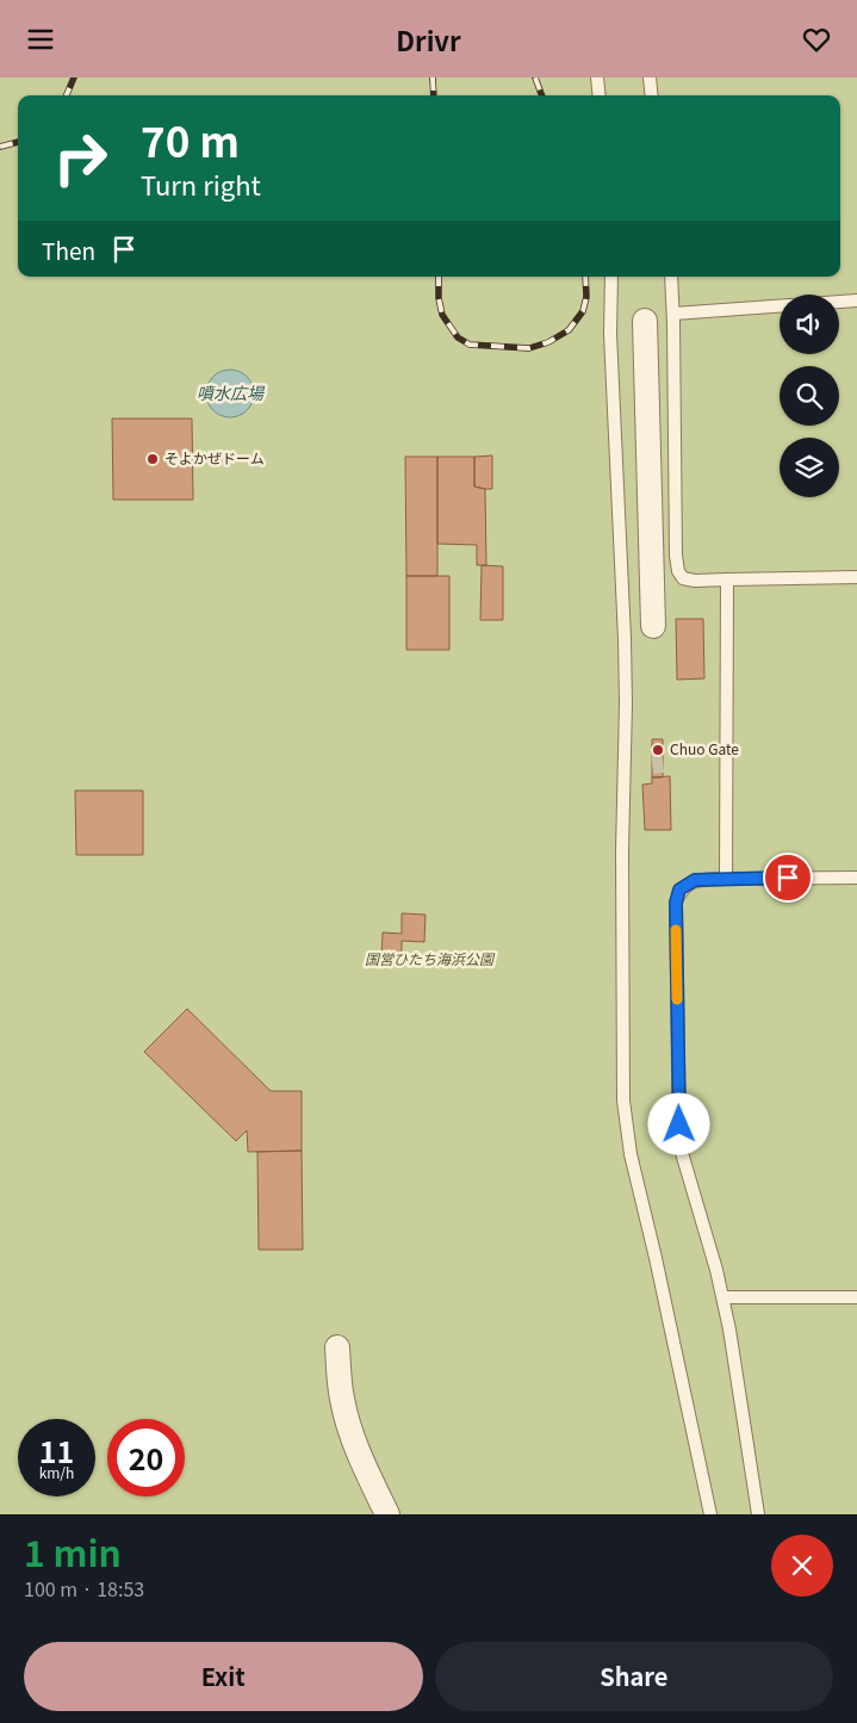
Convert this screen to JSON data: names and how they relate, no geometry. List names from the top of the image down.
{
  "water": ["噴水広場"],
  "parks": ["国営ひたち海浜公園"],
  "places": ["そよかぜドーム", "Chuo Gate"],
  "page": {
    "header": "Drivr",
    "turn": ["70 m", "Turn right"],
    "then": "Then",
    "speed": "11 km/h",
    "limit": "20",
    "heading": ["1 min", "100 m · 18:53"],
    "buttons": ["Exit", "Share"]
  }
}
